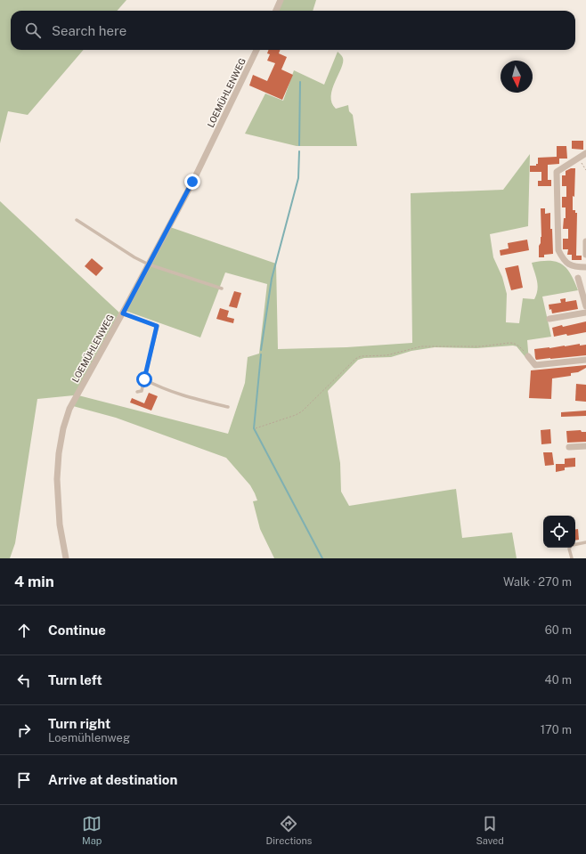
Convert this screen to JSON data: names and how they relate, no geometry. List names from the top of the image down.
{
  "streets": {
    "street": ["LOEMÜHLENWEG"]
  },
  "north": "bottom",
  "page": {
    "search": "Search here",
    "heading": ["4 min", "Walk · 270 m"],
    "list": [
      ["Continue", "60 m"],
      ["Turn left", "40 m"],
      ["Turn right", "Loemühlenweg", "170 m"],
      "Arrive at destination"
    ],
    "nav": ["Map", "Directions", "Saved"]
  }
}
